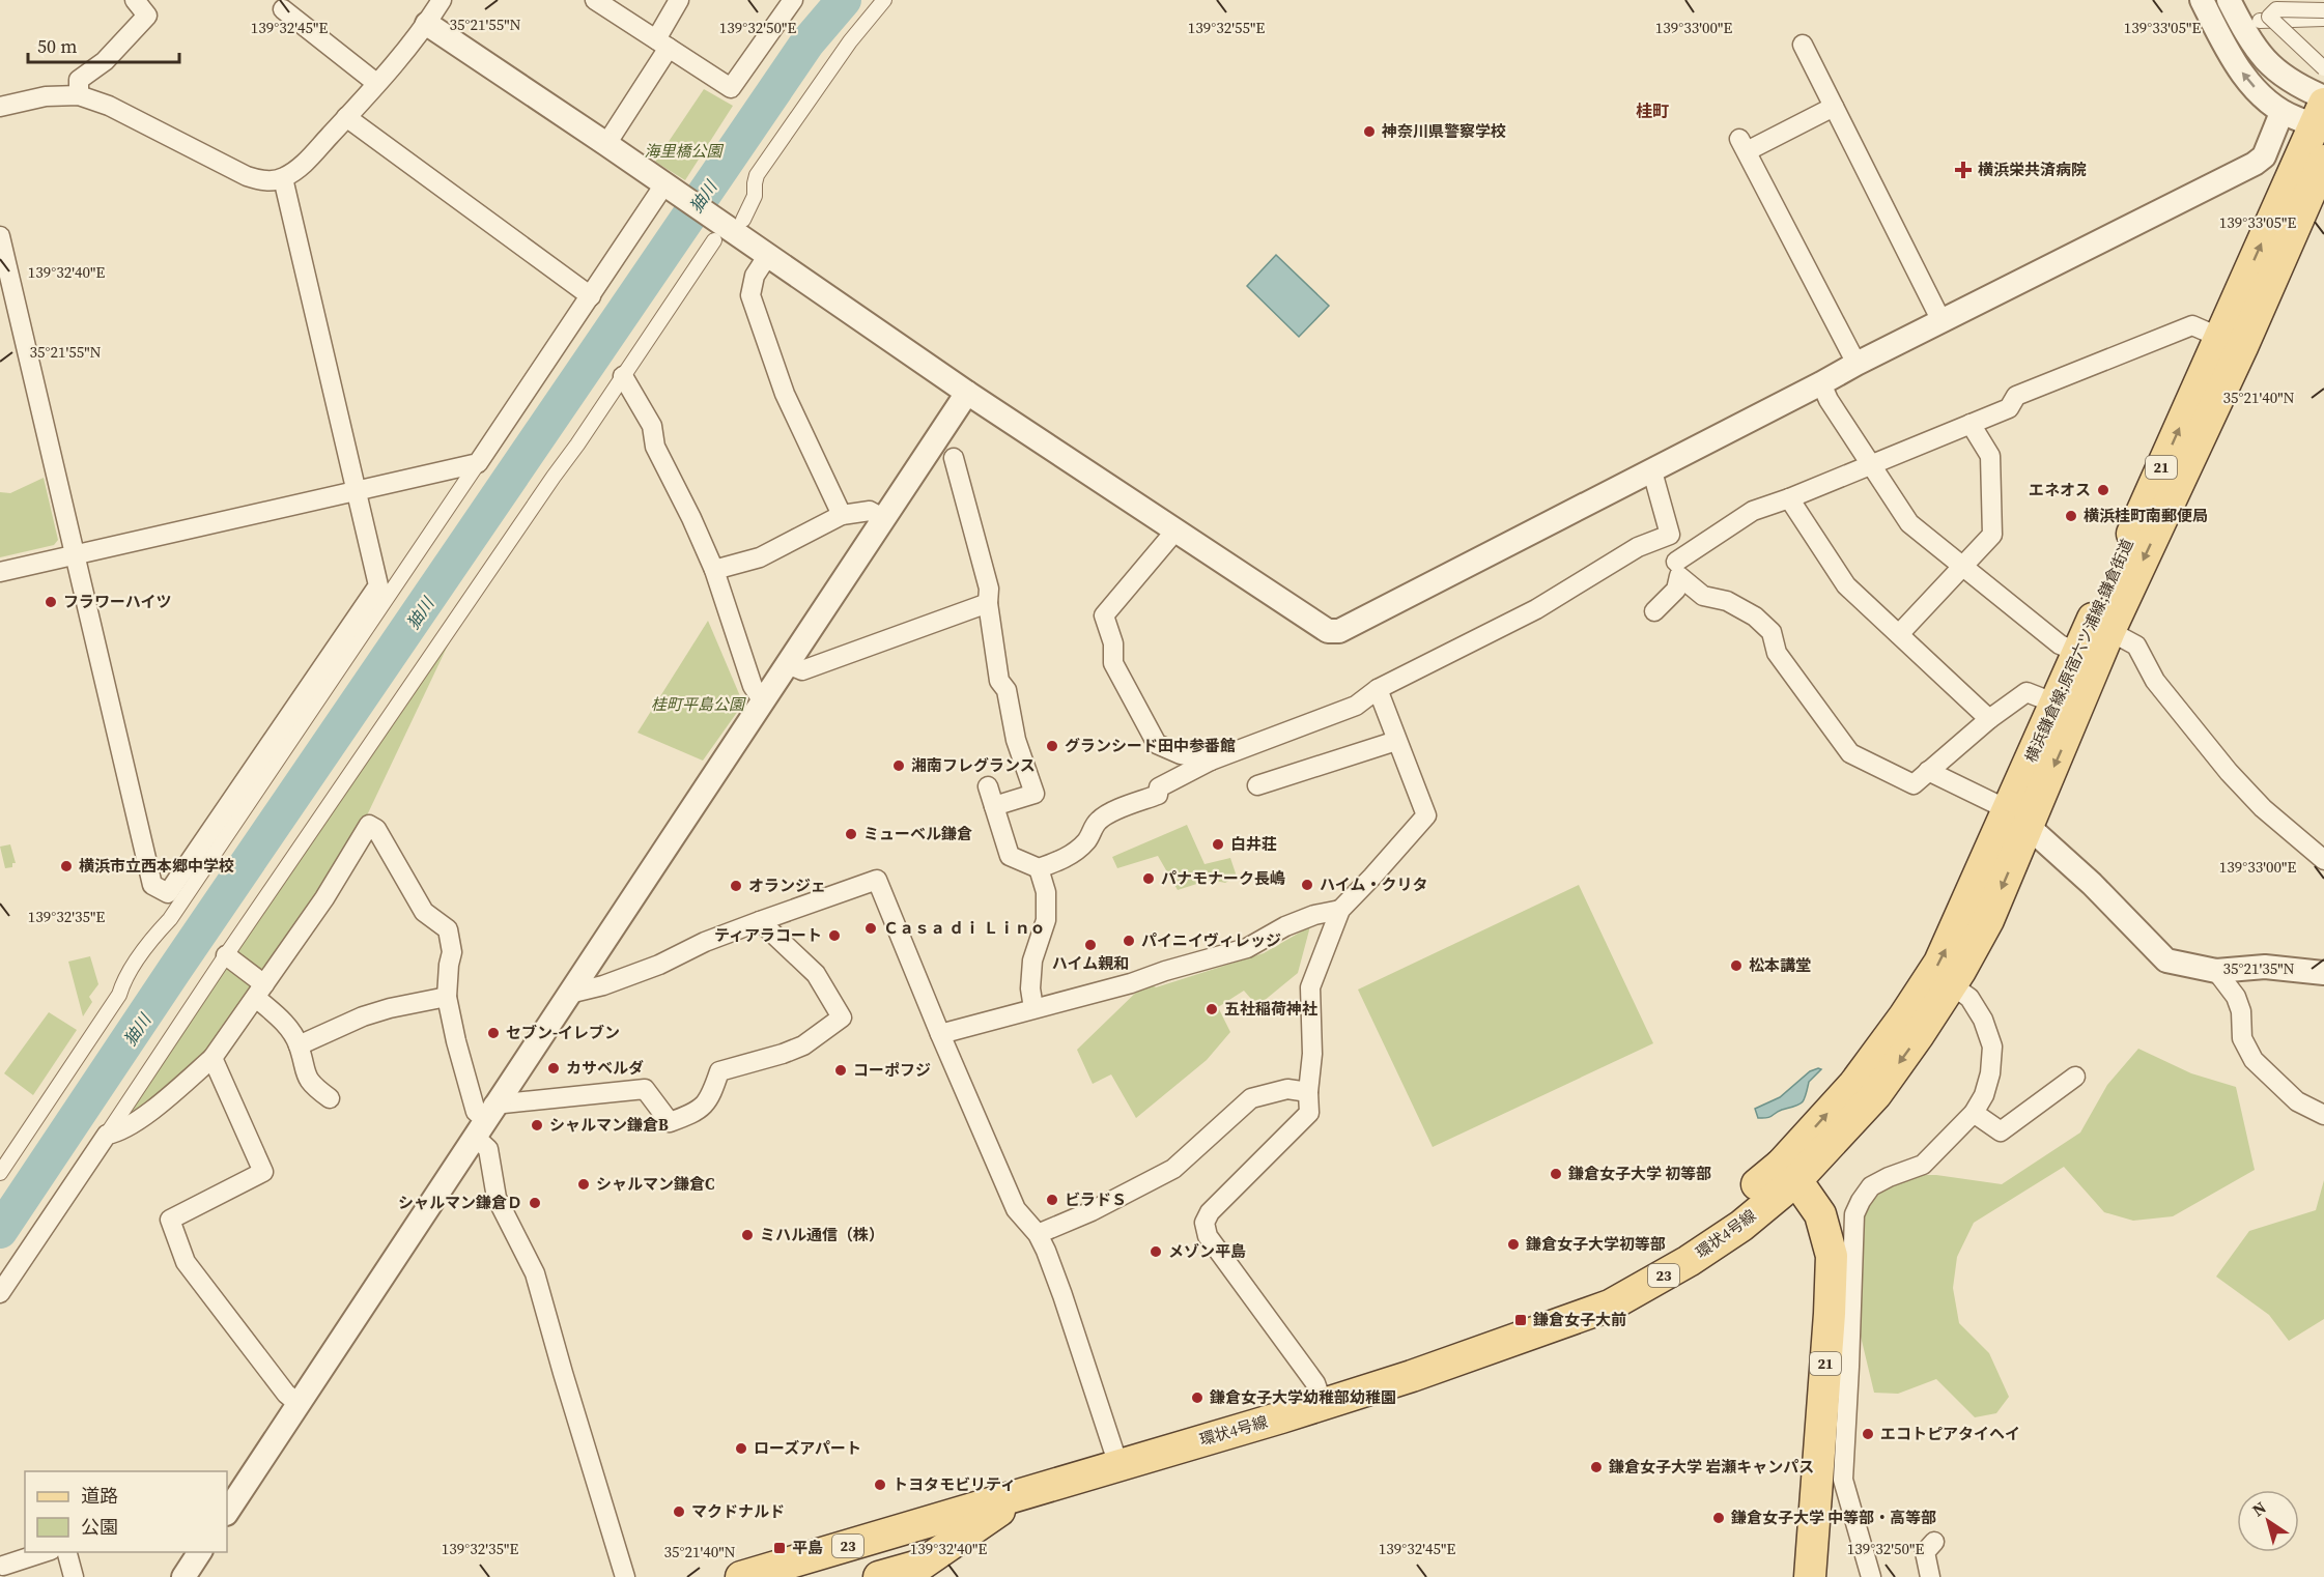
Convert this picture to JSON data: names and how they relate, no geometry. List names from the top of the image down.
{
  "streets": {
    "main road": [
      "21",
      "横浜鎌倉線;原宿六ツ浦線;鎌倉街道",
      "環状4号線",
      "23"
    ]
  },
  "crossings": [
    ["21", "横浜鎌倉線;原宿六ツ浦線;鎌倉街道"],
    ["21", "環状4号線"],
    ["横浜鎌倉線;原宿六ツ浦線;鎌倉街道", "環状4号線"]
  ],
  "districts": ["桂町"],
  "water": ["㹨川"],
  "parks": ["海里橋公園", "桂町平島公園"],
  "places": {
    "other": [
      "神奈川県警察学校",
      "エネオス",
      "横浜桂町南郵便局",
      "フラワーハイツ",
      "グランシード田中参番館",
      "湘南フレグランス",
      "ミューベル鎌倉",
      "白井荘",
      "横浜市立西本郷中学校",
      "パナモナーク長嶋",
      "ハイム・クリタ",
      "オランジェ",
      "Ｃａｓａ ｄｉ Ｌｉｎｏ",
      "ティアラコート",
      "パイニイヴィレッジ",
      "ハイム親和",
      "松本講堂",
      "五社稲荷神社",
      "セブン-イレブン",
      "カサベルダ",
      "コーポフジ",
      "シャルマン鎌倉B",
      "鎌倉女子大学 初等部",
      "シャルマン鎌倉C",
      "ビラドＳ",
      "シャルマン鎌倉Ｄ",
      "ミハル通信（株）",
      "鎌倉女子大学初等部",
      "メゾン平島",
      "鎌倉女子大学幼稚部幼稚園",
      "エコトピアタイヘイ",
      "ローズアパート",
      "鎌倉女子大学 岩瀬キャンパス",
      "トヨタモビリティ",
      "マクドナルド",
      "鎌倉女子大学 中等部・高等部"
    ],
    "health": ["横浜栄共済病院"],
    "transit": ["鎌倉女子大前", "平島"]
  },
  "legend": ["道路", "公園"],
  "scale_bar": "50 m",
  "north": "top left",
  "coordinates": [
    "35°21'55\"N",
    "139°32'45\"E",
    "139°32'50\"E",
    "139°32'55\"E",
    "139°33'00\"E",
    "139°33'05\"E",
    "139°32'40\"E",
    "35°21'40\"N",
    "139°32'35\"E",
    "35°21'35\"N"
  ]
}
